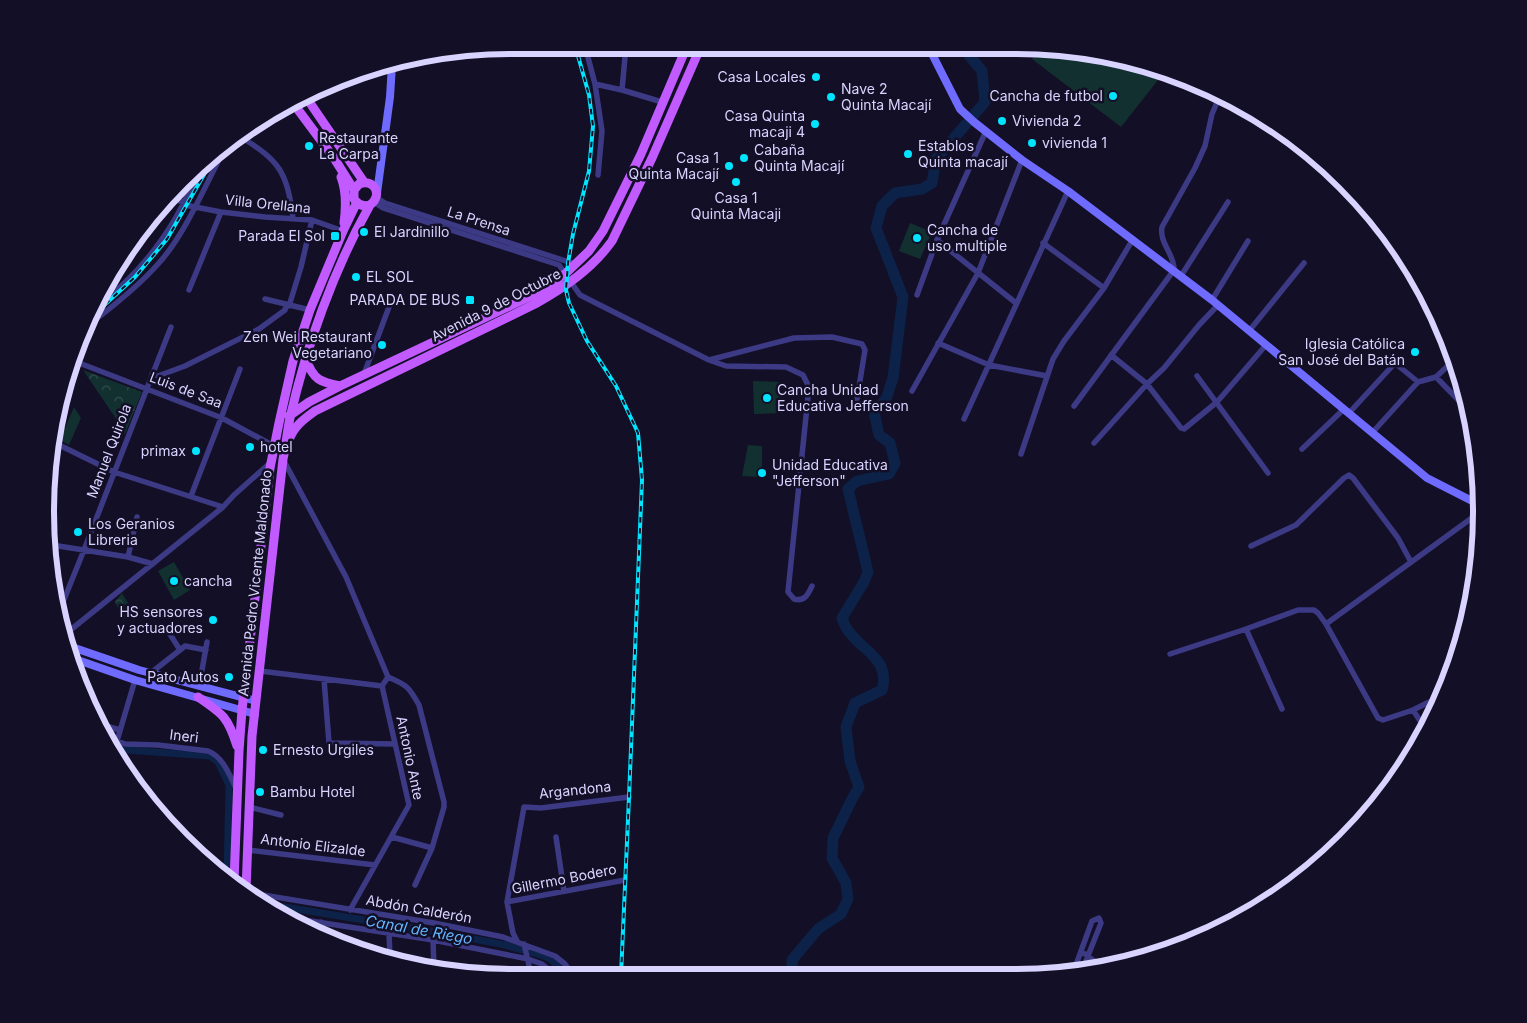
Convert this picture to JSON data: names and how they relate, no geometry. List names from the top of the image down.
{
  "streets": {
    "main road": ["Avenida 9 de Octubre", "Avenida Pedro Vicente Maldonado"],
    "street": [
      "Villa Orellana",
      "La Prensa",
      "Luis de Saa",
      "Manuel Quirola",
      "Ineri",
      "Antonio Ante",
      "Argandona",
      "Antonio Elizalde",
      "Gillermo Bodero",
      "Abdón Calderón"
    ]
  },
  "crossings": [
    ["Villa Orellana", "Avenida Pedro Vicente Maldonado"],
    ["La Prensa", "Avenida 9 de Octubre"],
    ["La Prensa", "Avenida Pedro Vicente Maldonado"],
    ["Avenida 9 de Octubre", "Luis de Saa"],
    ["Avenida 9 de Octubre", "Avenida Pedro Vicente Maldonado"],
    ["Luis de Saa", "Manuel Quirola"],
    ["Luis de Saa", "Avenida Pedro Vicente Maldonado"],
    ["Avenida Pedro Vicente Maldonado", "Ineri"],
    ["Avenida Pedro Vicente Maldonado", "Antonio Elizalde"],
    ["Antonio Ante", "Antonio Elizalde"],
    ["Antonio Ante", "Abdón Calderón"],
    ["Argandona", "Gillermo Bodero"]
  ],
  "water": ["Canal de Riego"],
  "places": {
    "other": [
      "Casa Locales",
      "Cancha de futbol",
      "Nave 2 Quinta Macají",
      "Vivienda 2",
      "Casa Quinta macaji 4",
      "vivienda 1",
      "Restaurante La Carpa",
      "Establos Quinta macají",
      "Cabaña Quinta Macají",
      "Casa 1 Quinta Macají",
      "Casa 1 Quinta Macaji",
      "El Jardinillo",
      "Cancha de uso multiple",
      "EL SOL",
      "Zen Wei Restaurant Vegetariano",
      "Iglesia Católica San José del Batán",
      "Cancha Unidad Educativa Jefferson",
      "hotel",
      "primax",
      "Unidad Educativa \"Jefferson\"",
      "Los Geranios Libreria",
      "cancha",
      "HS sensores y actuadores",
      "Pato Autos",
      "Ernesto Urgiles",
      "Bambu Hotel"
    ],
    "transit": ["Parada El Sol", "PARADA DE BUS"]
  }
}
